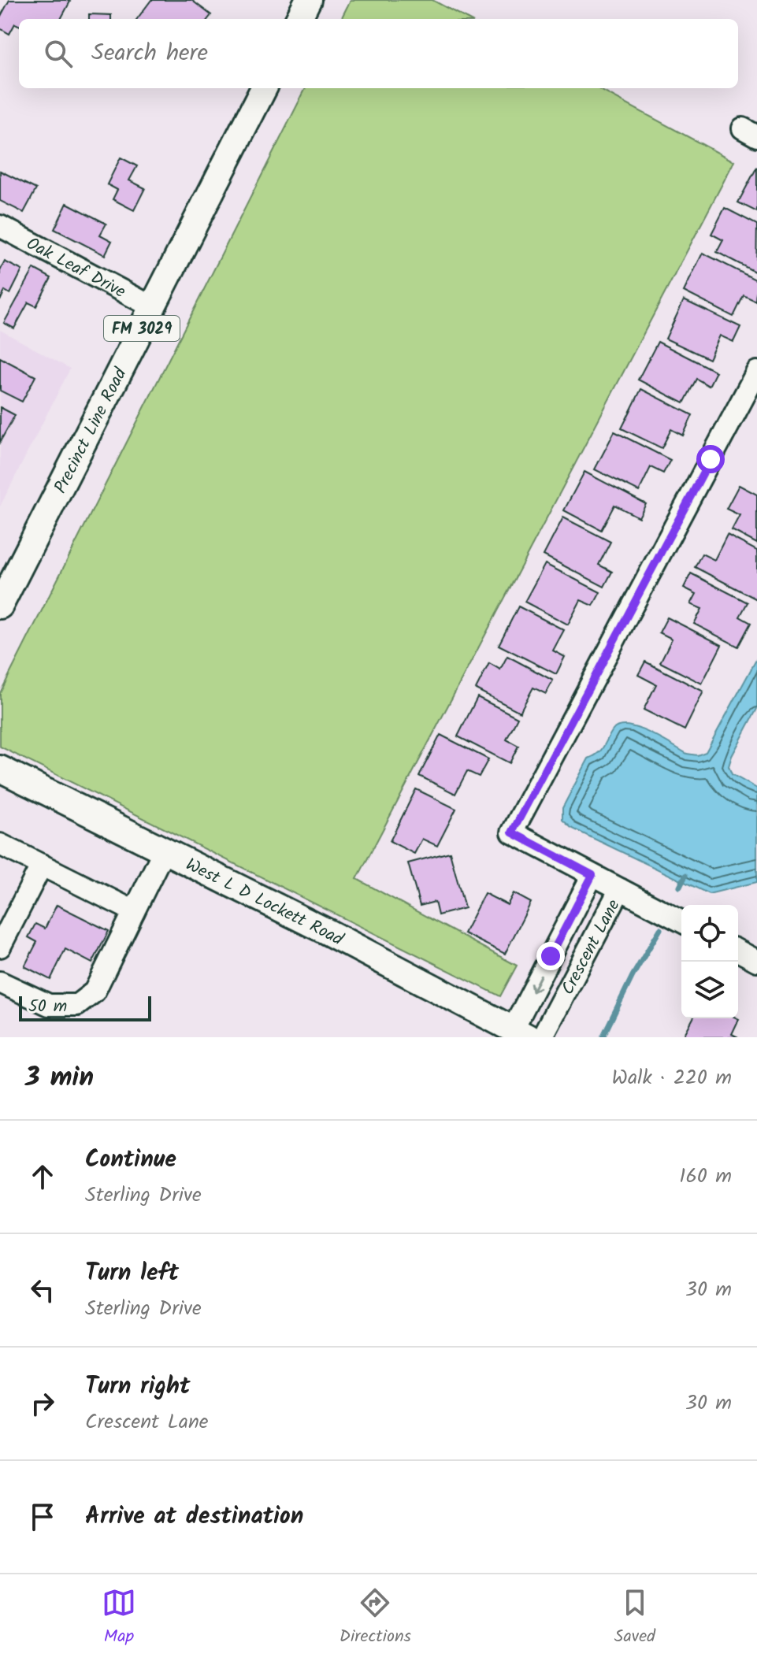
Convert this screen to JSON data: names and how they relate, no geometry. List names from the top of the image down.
{
  "streets": {
    "main road": ["FM 3029", "Precinct Line Road", "West L D Lockett Road"],
    "street": ["Oak Leaf Drive", "Crescent Lane"]
  },
  "crossings": [
    ["Oak Leaf Drive", "Precinct Line Road"],
    ["West L D Lockett Road", "Crescent Lane"]
  ],
  "scale_bar": "50 m",
  "page": {
    "search": "Search here",
    "scale": "50 m",
    "heading": ["3 min", "Walk · 220 m"],
    "list": [
      ["Continue", "Sterling Drive", "160 m"],
      ["Turn left", "Sterling Drive", "30 m"],
      ["Turn right", "Crescent Lane", "30 m"],
      "Arrive at destination"
    ],
    "nav": ["Map", "Directions", "Saved"]
  }
}
